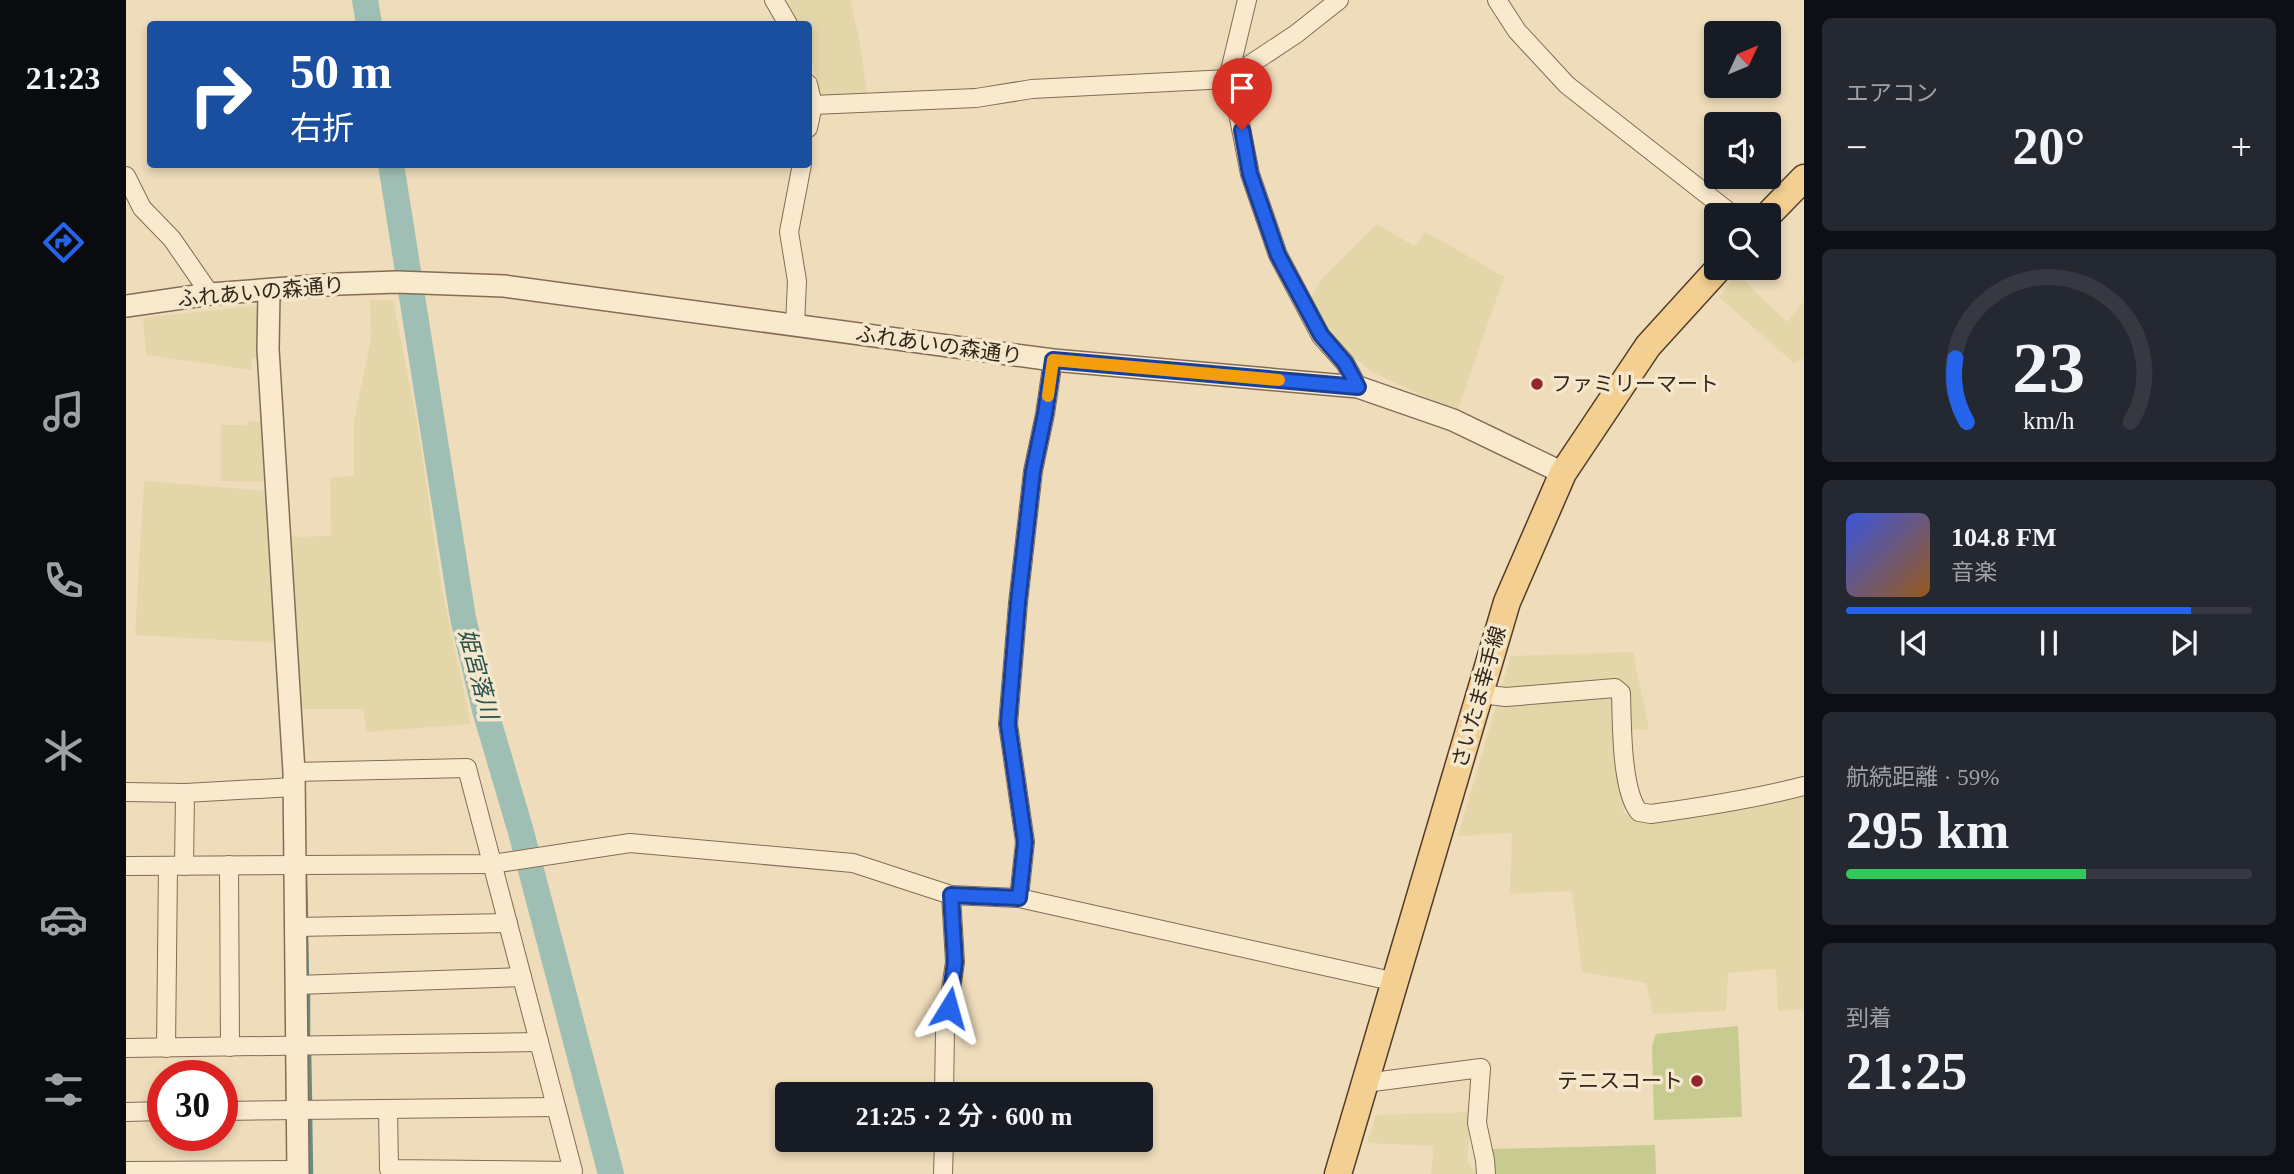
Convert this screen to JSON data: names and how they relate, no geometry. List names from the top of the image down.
{
  "streets": {
    "main road": ["さいたま幸手線"],
    "street": ["ふれあいの森通り"]
  },
  "crossings": [
    ["ふれあいの森通り", "さいたま幸手線"]
  ],
  "water": ["姫宮落川"],
  "places": ["ファミリーマート", "テニスコート"],
  "north": "top right",
  "page": {
    "tabs": "21:23",
    "tile": [
      "エアコン",
      ["航続距離 · 59%", "295 km"],
      ["到着", "21:25"]
    ],
    "turn": ["50 m", "右折"],
    "heat": ["−", "20°", "+"],
    "song": ["104.8 FM", "音楽"],
    "limit": "30",
    "trip": "21:25 · 2 分 · 600 m",
    "gauge": ["23", "km/h"]
  }
}
